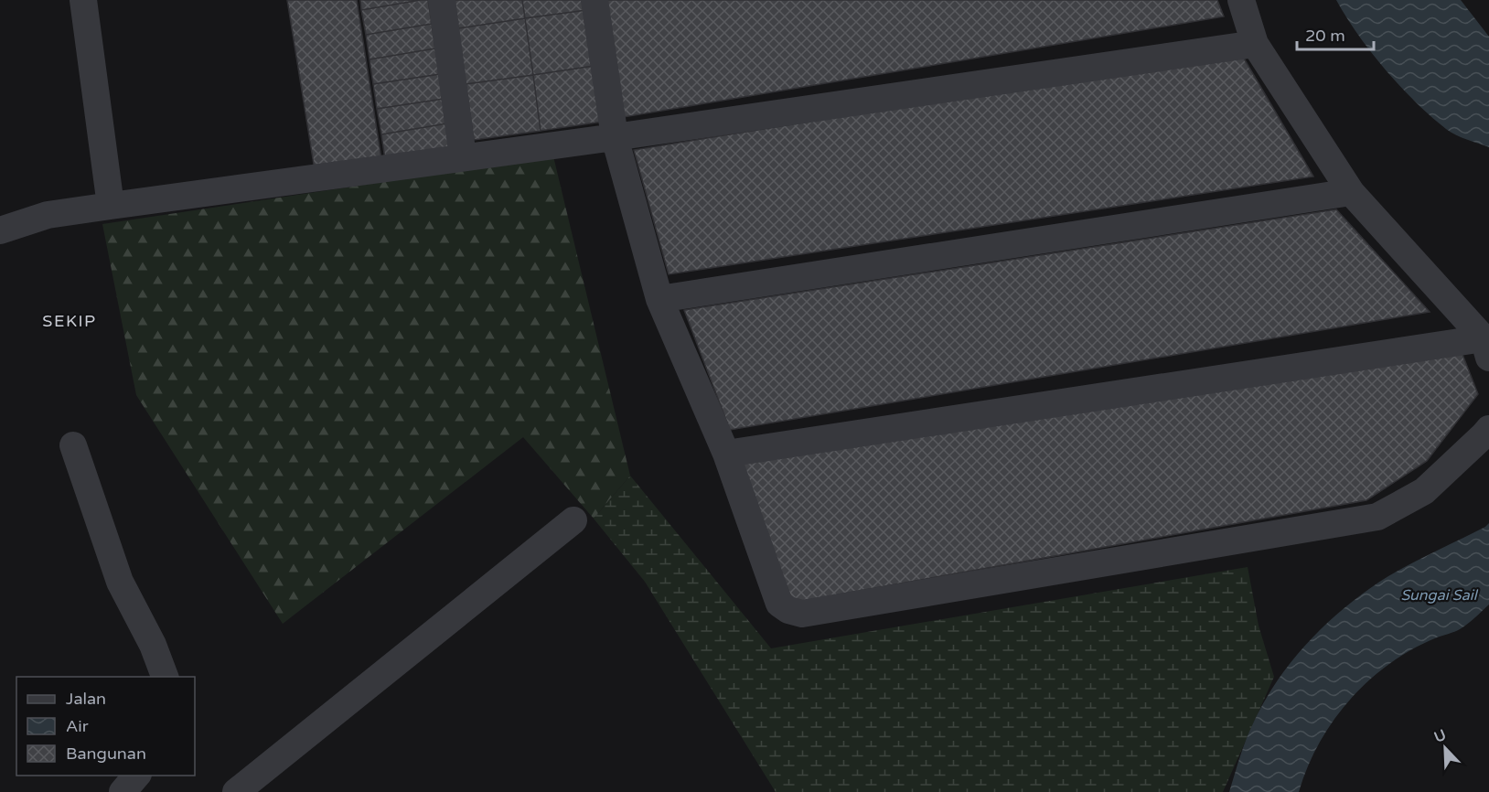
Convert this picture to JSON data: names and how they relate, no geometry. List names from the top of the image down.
{
  "districts": ["SEKIP"],
  "water": ["Sungai Sail"],
  "legend": ["Jalan", "Air", "Bangunan"],
  "scale_bar": "20 m",
  "north": "top left"
}
